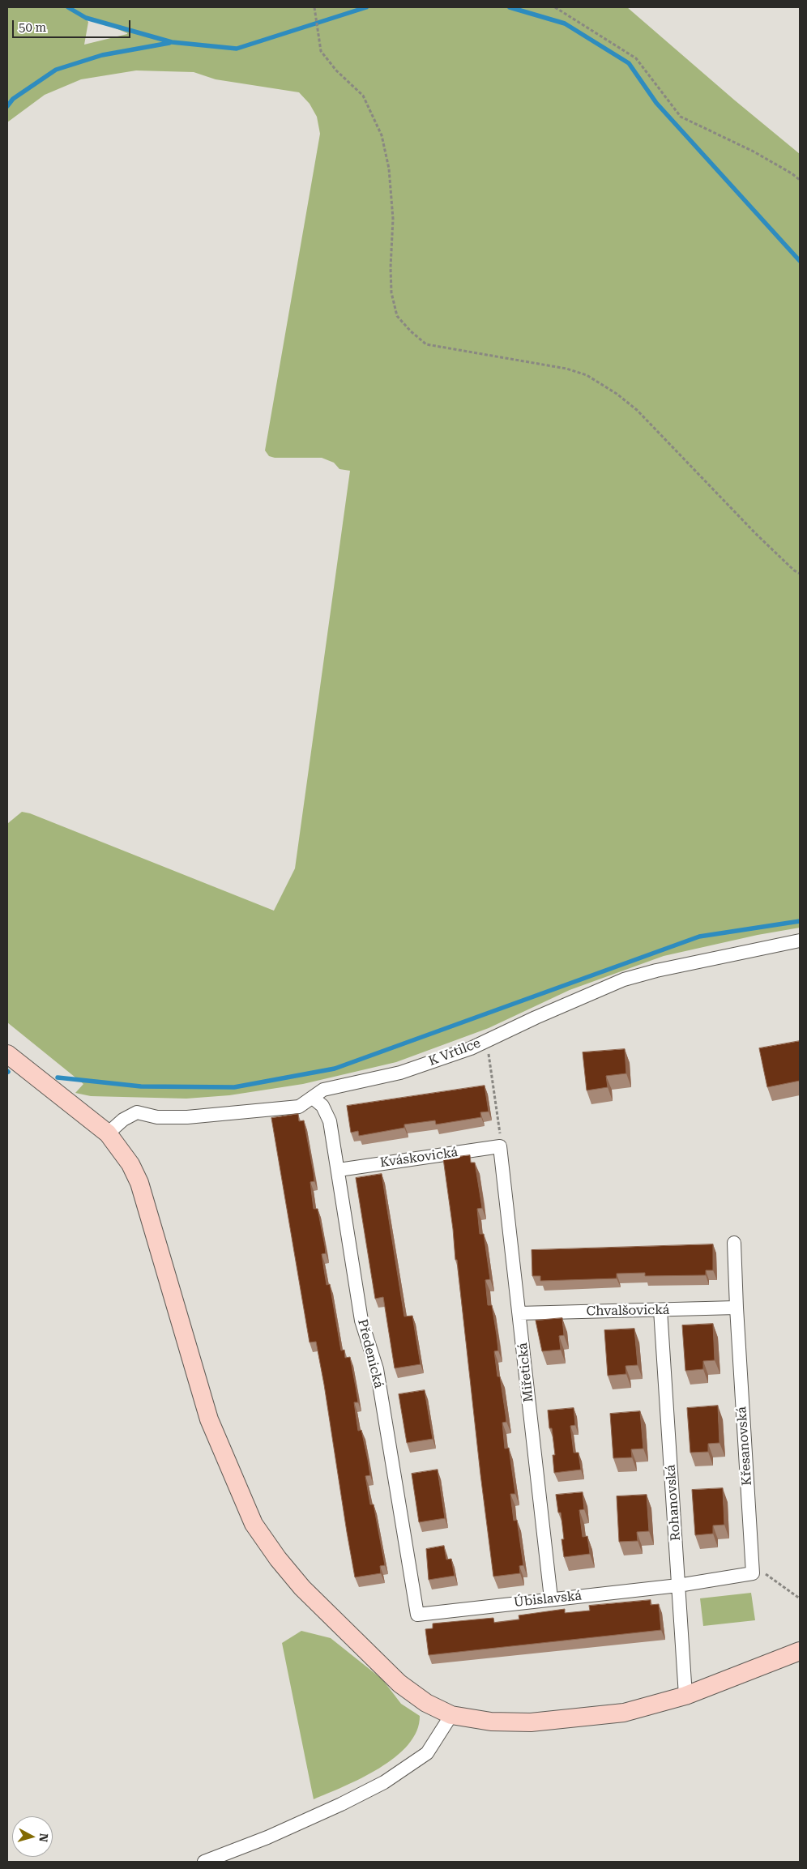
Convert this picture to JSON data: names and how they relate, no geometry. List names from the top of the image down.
{
  "streets": {
    "street": [
      "K Vrtilce",
      "Kváskovická",
      "Chvalšovická",
      "Předenická",
      "Miřetická",
      "Křesanovská",
      "Rohanovská",
      "Úbislavská"
    ]
  },
  "crossings": [
    ["K Vrtilce", "Předenická"],
    ["Kváskovická", "Předenická"],
    ["Kváskovická", "Miřetická"],
    ["Chvalšovická", "Miřetická"],
    ["Chvalšovická", "Křesanovská"],
    ["Chvalšovická", "Rohanovská"],
    ["Předenická", "Úbislavská"],
    ["Miřetická", "Úbislavská"],
    ["Rohanovská", "Úbislavská"]
  ],
  "scale_bar": "50 m",
  "north": "right"
}
